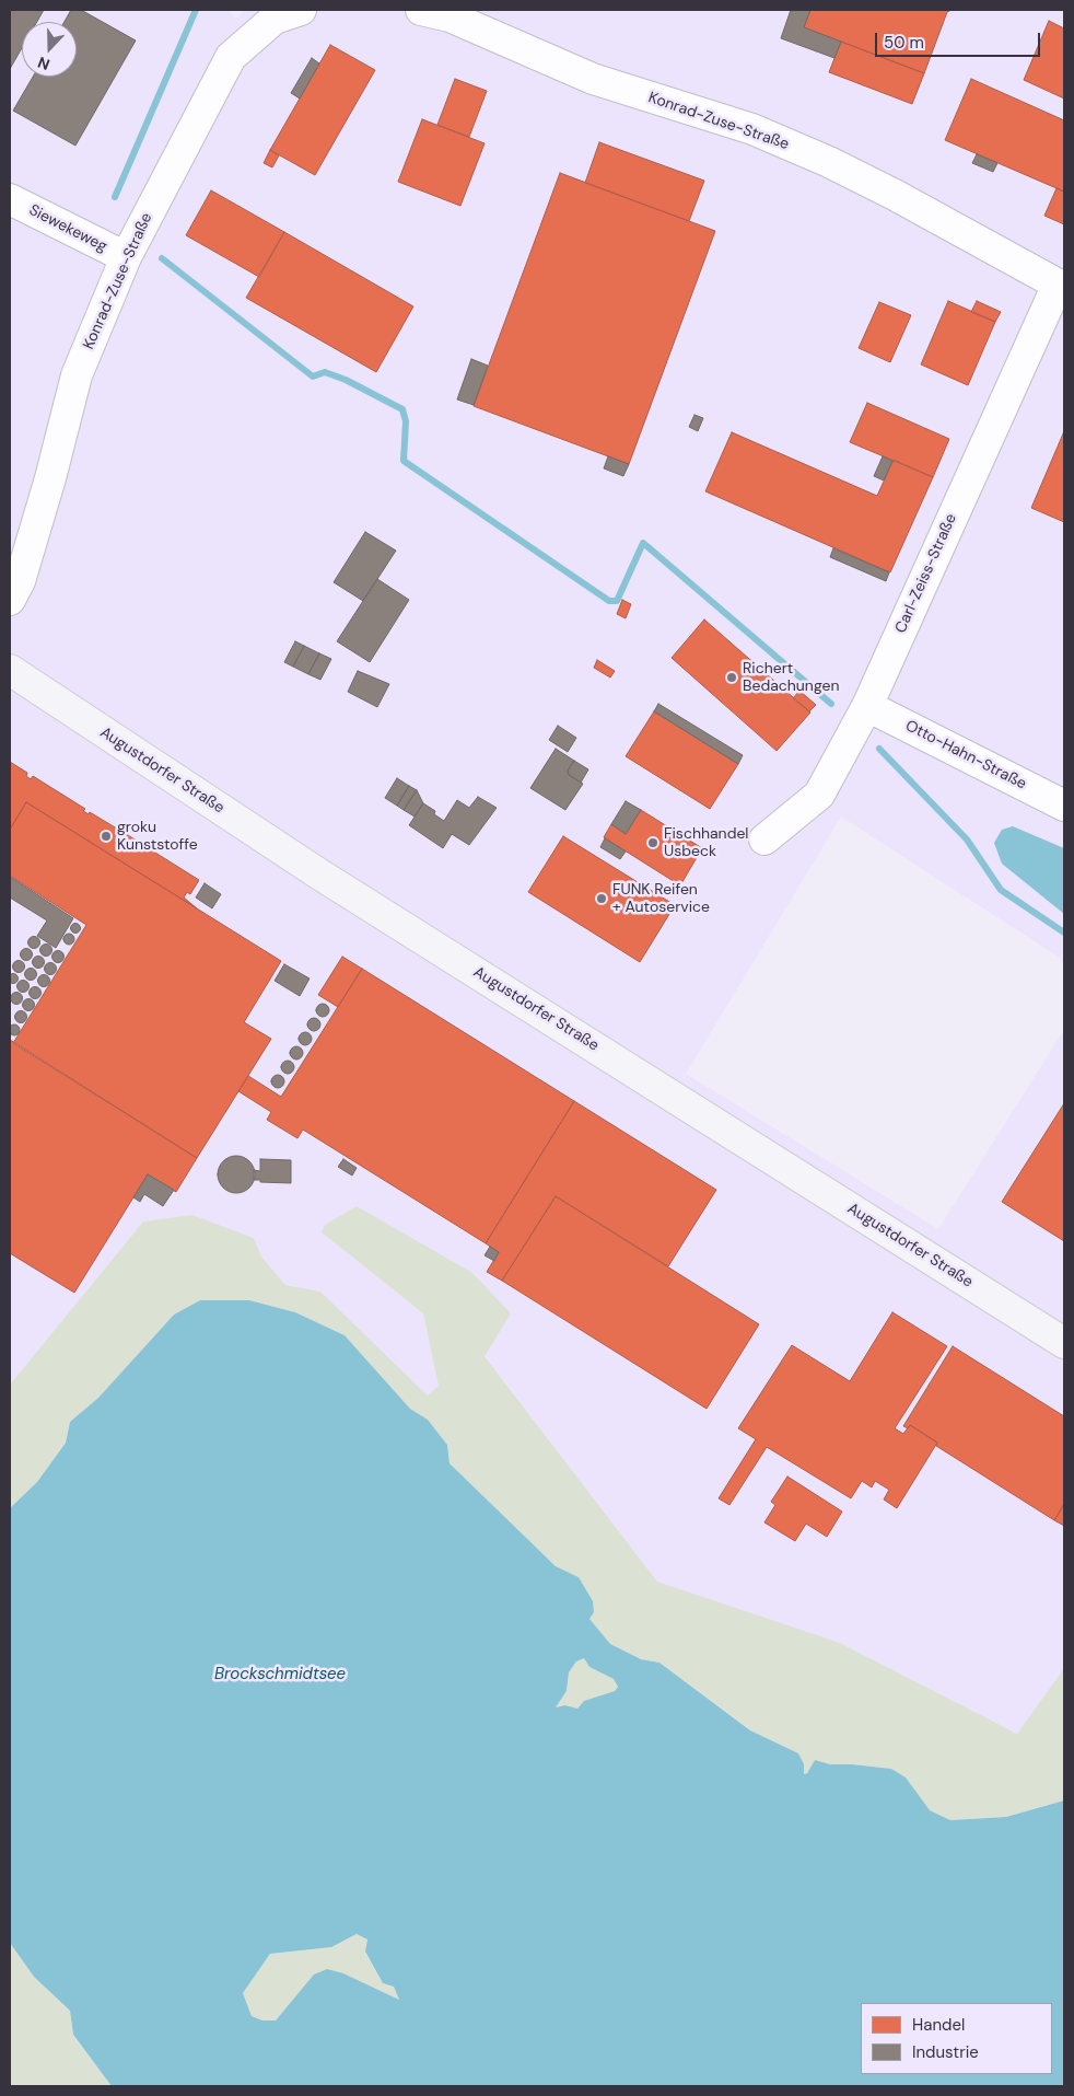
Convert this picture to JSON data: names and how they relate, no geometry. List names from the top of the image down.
{
  "streets": {
    "main road": ["Augustdorfer Straße"],
    "street": [
      "Konrad-Zuse-Straße",
      "Siewekeweg",
      "Carl-Zeiss-Straße",
      "Otto-Hahn-Straße"
    ]
  },
  "crossings": [
    ["Konrad-Zuse-Straße", "Siewekeweg"],
    ["Konrad-Zuse-Straße", "Carl-Zeiss-Straße"],
    ["Carl-Zeiss-Straße", "Otto-Hahn-Straße"]
  ],
  "water": ["Brockschmidtsee"],
  "places": [
    "Richert Bedachungen",
    "groku Kunststoffe",
    "Fischhandel Usbeck",
    "FUNK Reifen + Autoservice"
  ],
  "legend": ["Handel", "Industrie"],
  "scale_bar": "50 m",
  "north": "bottom"
}
